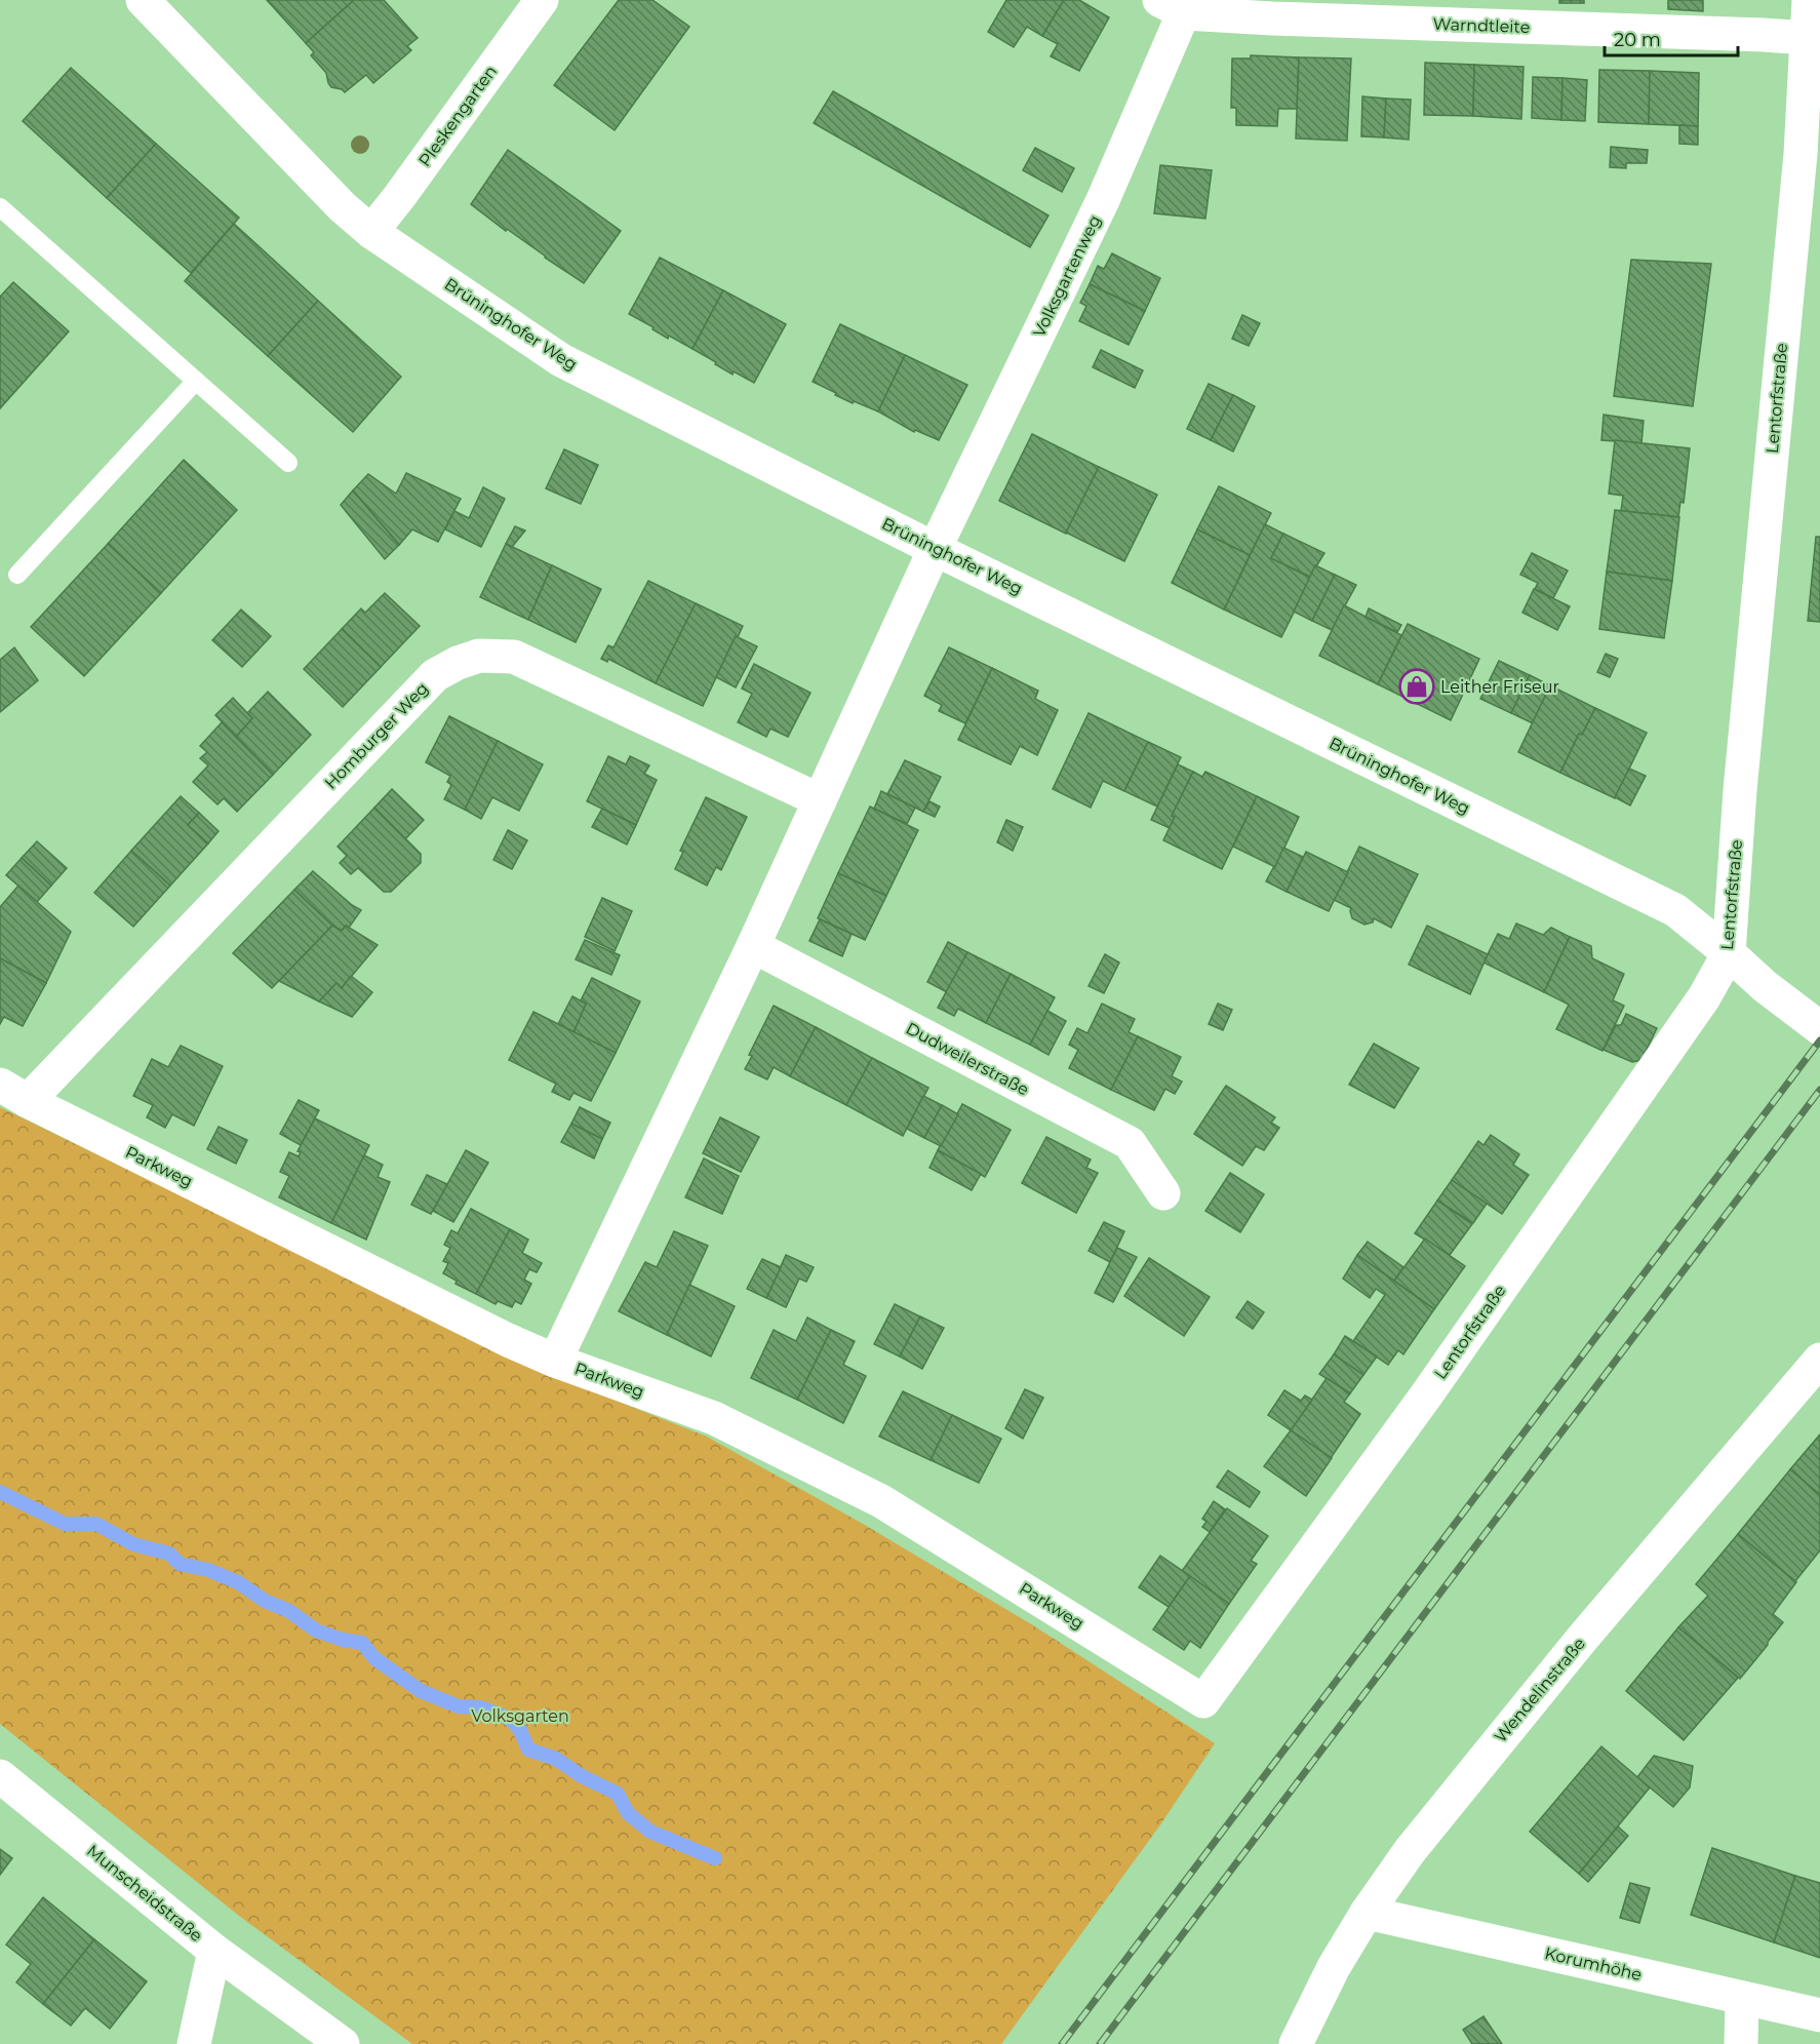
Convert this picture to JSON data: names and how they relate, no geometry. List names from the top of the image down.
{
  "streets": {
    "street": [
      "Warndtleite",
      "Pleskengarten",
      "Volksgartenweg",
      "Brüninghofer Weg",
      "Lentorfstraße",
      "Homburger Weg",
      "Dudweilerstraße",
      "Parkweg",
      "Wendelinstraße",
      "Munscheidstraße",
      "Korumhöhe"
    ]
  },
  "crossings": [
    ["Warndtleite", "Volksgartenweg"],
    ["Warndtleite", "Lentorfstraße"],
    ["Pleskengarten", "Brüninghofer Weg"],
    ["Volksgartenweg", "Brüninghofer Weg"],
    ["Brüninghofer Weg", "Lentorfstraße"],
    ["Lentorfstraße", "Parkweg"],
    ["Homburger Weg", "Parkweg"],
    ["Wendelinstraße", "Korumhöhe"]
  ],
  "parks": ["Volksgarten"],
  "places": {
    "shop": ["Leither Friseur"]
  },
  "scale_bar": "20 m"
}
